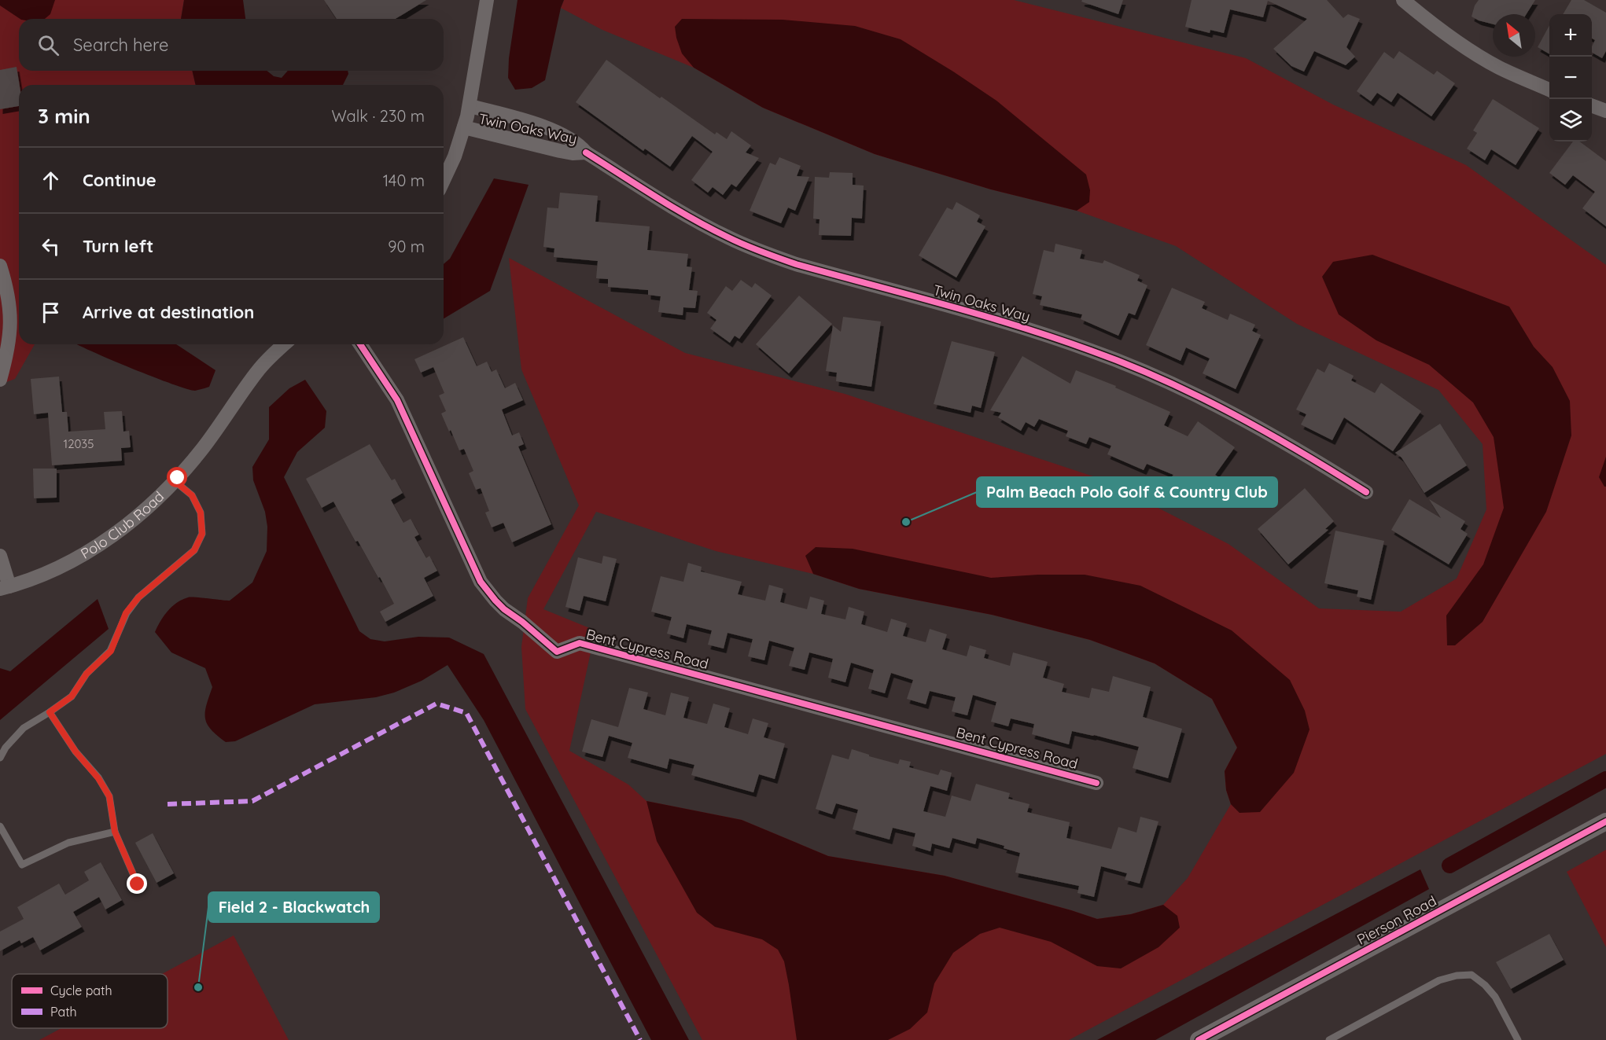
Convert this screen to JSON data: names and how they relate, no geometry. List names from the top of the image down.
{
  "streets": {
    "street": [
      "Twin Oaks Way",
      "Polo Club Road",
      "Bent Cypress Road",
      "Pierson Road"
    ]
  },
  "places": ["Palm Beach Polo Golf & Country Club", "Field 2 - Blackwatch"],
  "house_numbers": ["12035"],
  "legend": ["Cycle path", "Path"],
  "north": "top left",
  "page": {
    "map_buttons": ["+", "−"],
    "search": "Search here",
    "heading": ["3 min", "Walk · 230 m"],
    "list": [
      ["Continue", "140 m"],
      ["Turn left", "90 m"],
      "Arrive at destination"
    ]
  }
}
